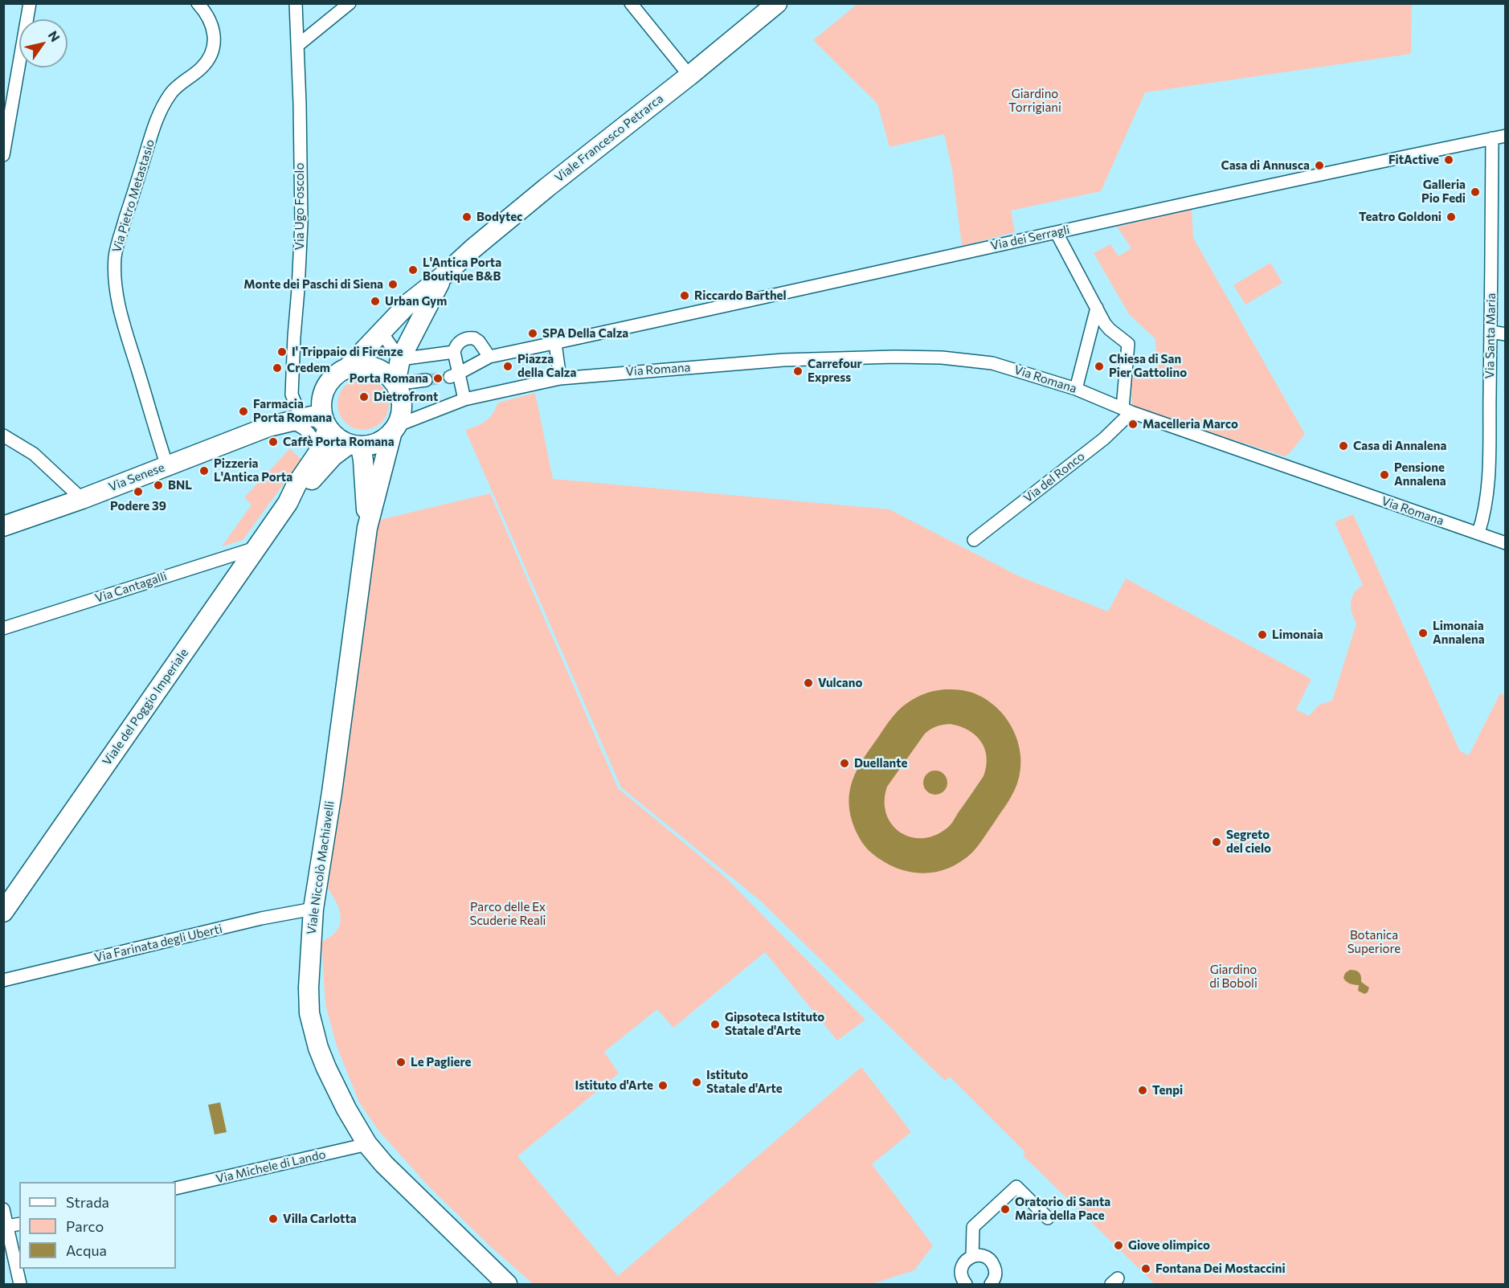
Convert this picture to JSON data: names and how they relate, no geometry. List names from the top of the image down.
{
  "streets": {
    "main road": [
      "Viale Francesco Petrarca",
      "Via Senese",
      "Viale del Poggio Imperiale",
      "Viale Niccolò Machiavelli"
    ],
    "street": [
      "Via Pietro Metastasio",
      "Via Ugo Foscolo",
      "Via dei Serragli",
      "Via Santa Maria",
      "Via Romana",
      "Via del Ronco",
      "Via Cantagalli",
      "Via Farinata degli Uberti",
      "Via Michele di Lando"
    ]
  },
  "crossings": [
    ["Viale Francesco Petrarca", "Via Senese"],
    ["Viale Francesco Petrarca", "Viale del Poggio Imperiale"],
    ["Viale Francesco Petrarca", "Viale Niccolò Machiavelli"],
    ["Via Pietro Metastasio", "Via Senese"],
    ["Via Ugo Foscolo", "Via Senese"],
    ["Via dei Serragli", "Via Santa Maria"],
    ["Via Santa Maria", "Via Romana"],
    ["Via Romana", "Via del Ronco"],
    ["Via Senese", "Viale del Poggio Imperiale"],
    ["Via Senese", "Viale Niccolò Machiavelli"],
    ["Via Cantagalli", "Viale del Poggio Imperiale"],
    ["Viale del Poggio Imperiale", "Viale Niccolò Machiavelli"],
    ["Viale Niccolò Machiavelli", "Via Farinata degli Uberti"],
    ["Viale Niccolò Machiavelli", "Via Michele di Lando"]
  ],
  "parks": [
    "Giardino Torrigiani",
    "Parco delle Ex Scuderie Reali",
    "Botanica Superiore",
    "Giardino di Boboli"
  ],
  "places": [
    "FitActive",
    "Casa di Annusca",
    "Galleria Pio Fedi",
    "Bodytec",
    "Teatro Goldoni",
    "L'Antica Porta Boutique B&B",
    "Monte dei Paschi di Siena",
    "Riccardo Barthel",
    "Urban Gym",
    "SPA Della Calza",
    "I' Trippaio di Firenze",
    "Piazza della Calza",
    "Chiesa di San Pier Gattolino",
    "Credem",
    "Carrefour Express",
    "Porta Romana",
    "Dietrofront",
    "Farmacia Porta Romana",
    "Macelleria Marco",
    "Caffè Porta Romana",
    "Casa di Annalena",
    "Pizzeria L'Antica Porta",
    "Pensione Annalena",
    "BNL",
    "Podere 39",
    "Limonaia Annalena",
    "Limonaia",
    "Vulcano",
    "Duellante",
    "Segreto del cielo",
    "Gipsoteca Istituto Statale d'Arte",
    "Le Pagliere",
    "Istituto Statale d'Arte",
    "Istituto d'Arte",
    "Tenpi",
    "Oratorio di Santa Maria della Pace",
    "Villa Carlotta",
    "Giove olimpico",
    "Fontana Dei Mostaccini"
  ],
  "legend": ["Strada", "Parco", "Acqua"],
  "north": "top right"
}
